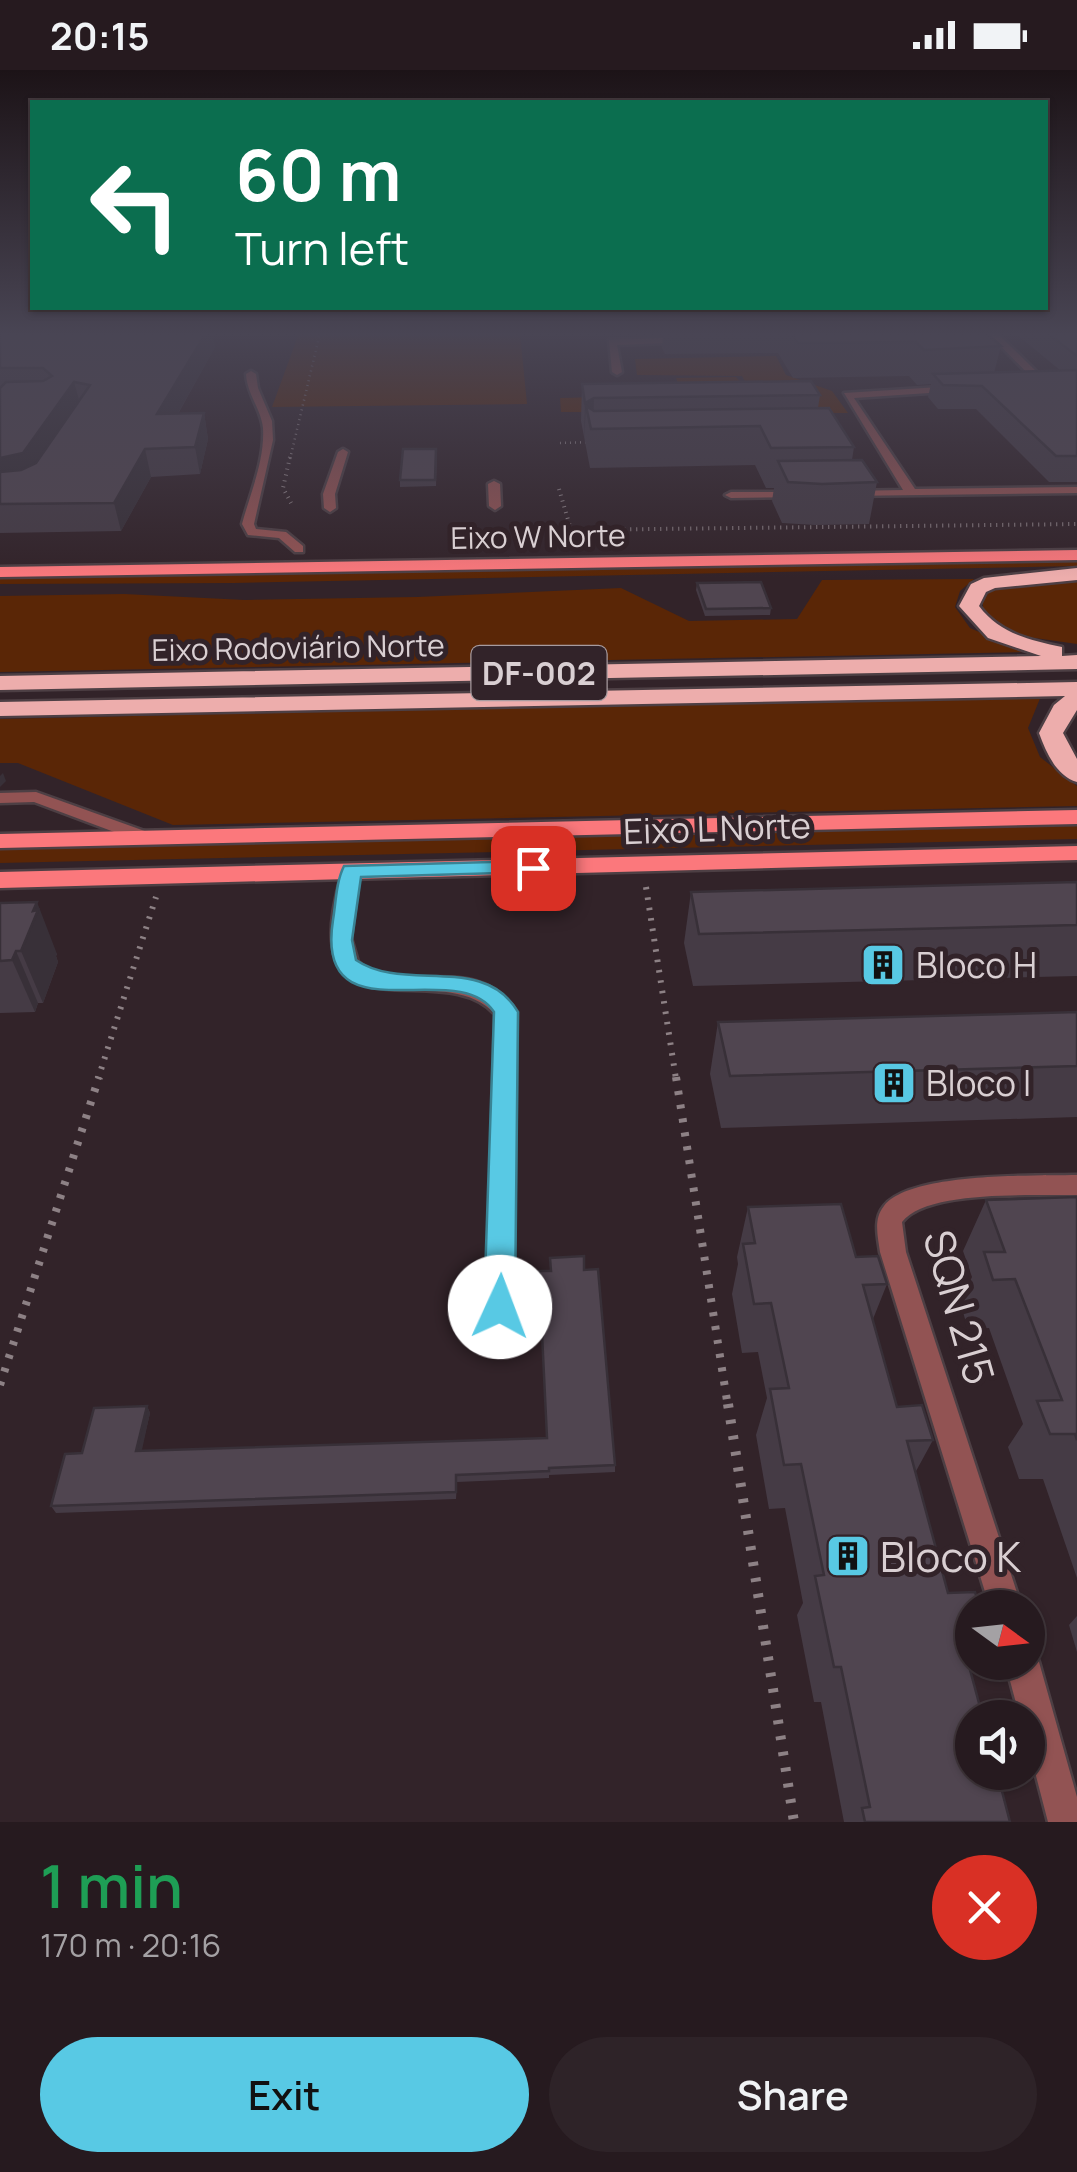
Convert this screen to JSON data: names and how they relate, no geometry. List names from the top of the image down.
{
  "streets": {
    "highway": ["Eixo Rodoviário Norte", "DF-002"],
    "main road": ["Eixo W Norte", "Eixo L Norte"],
    "street": ["SQN 215"]
  },
  "places": {
    "building": ["Bloco H", "Bloco I", "Bloco K"]
  },
  "north": "right",
  "page": {
    "status": "20:15",
    "turn": ["60 m", "Turn left"],
    "heading": ["1 min", "170 m · 20:16"],
    "buttons": ["Exit", "Share"]
  }
}
